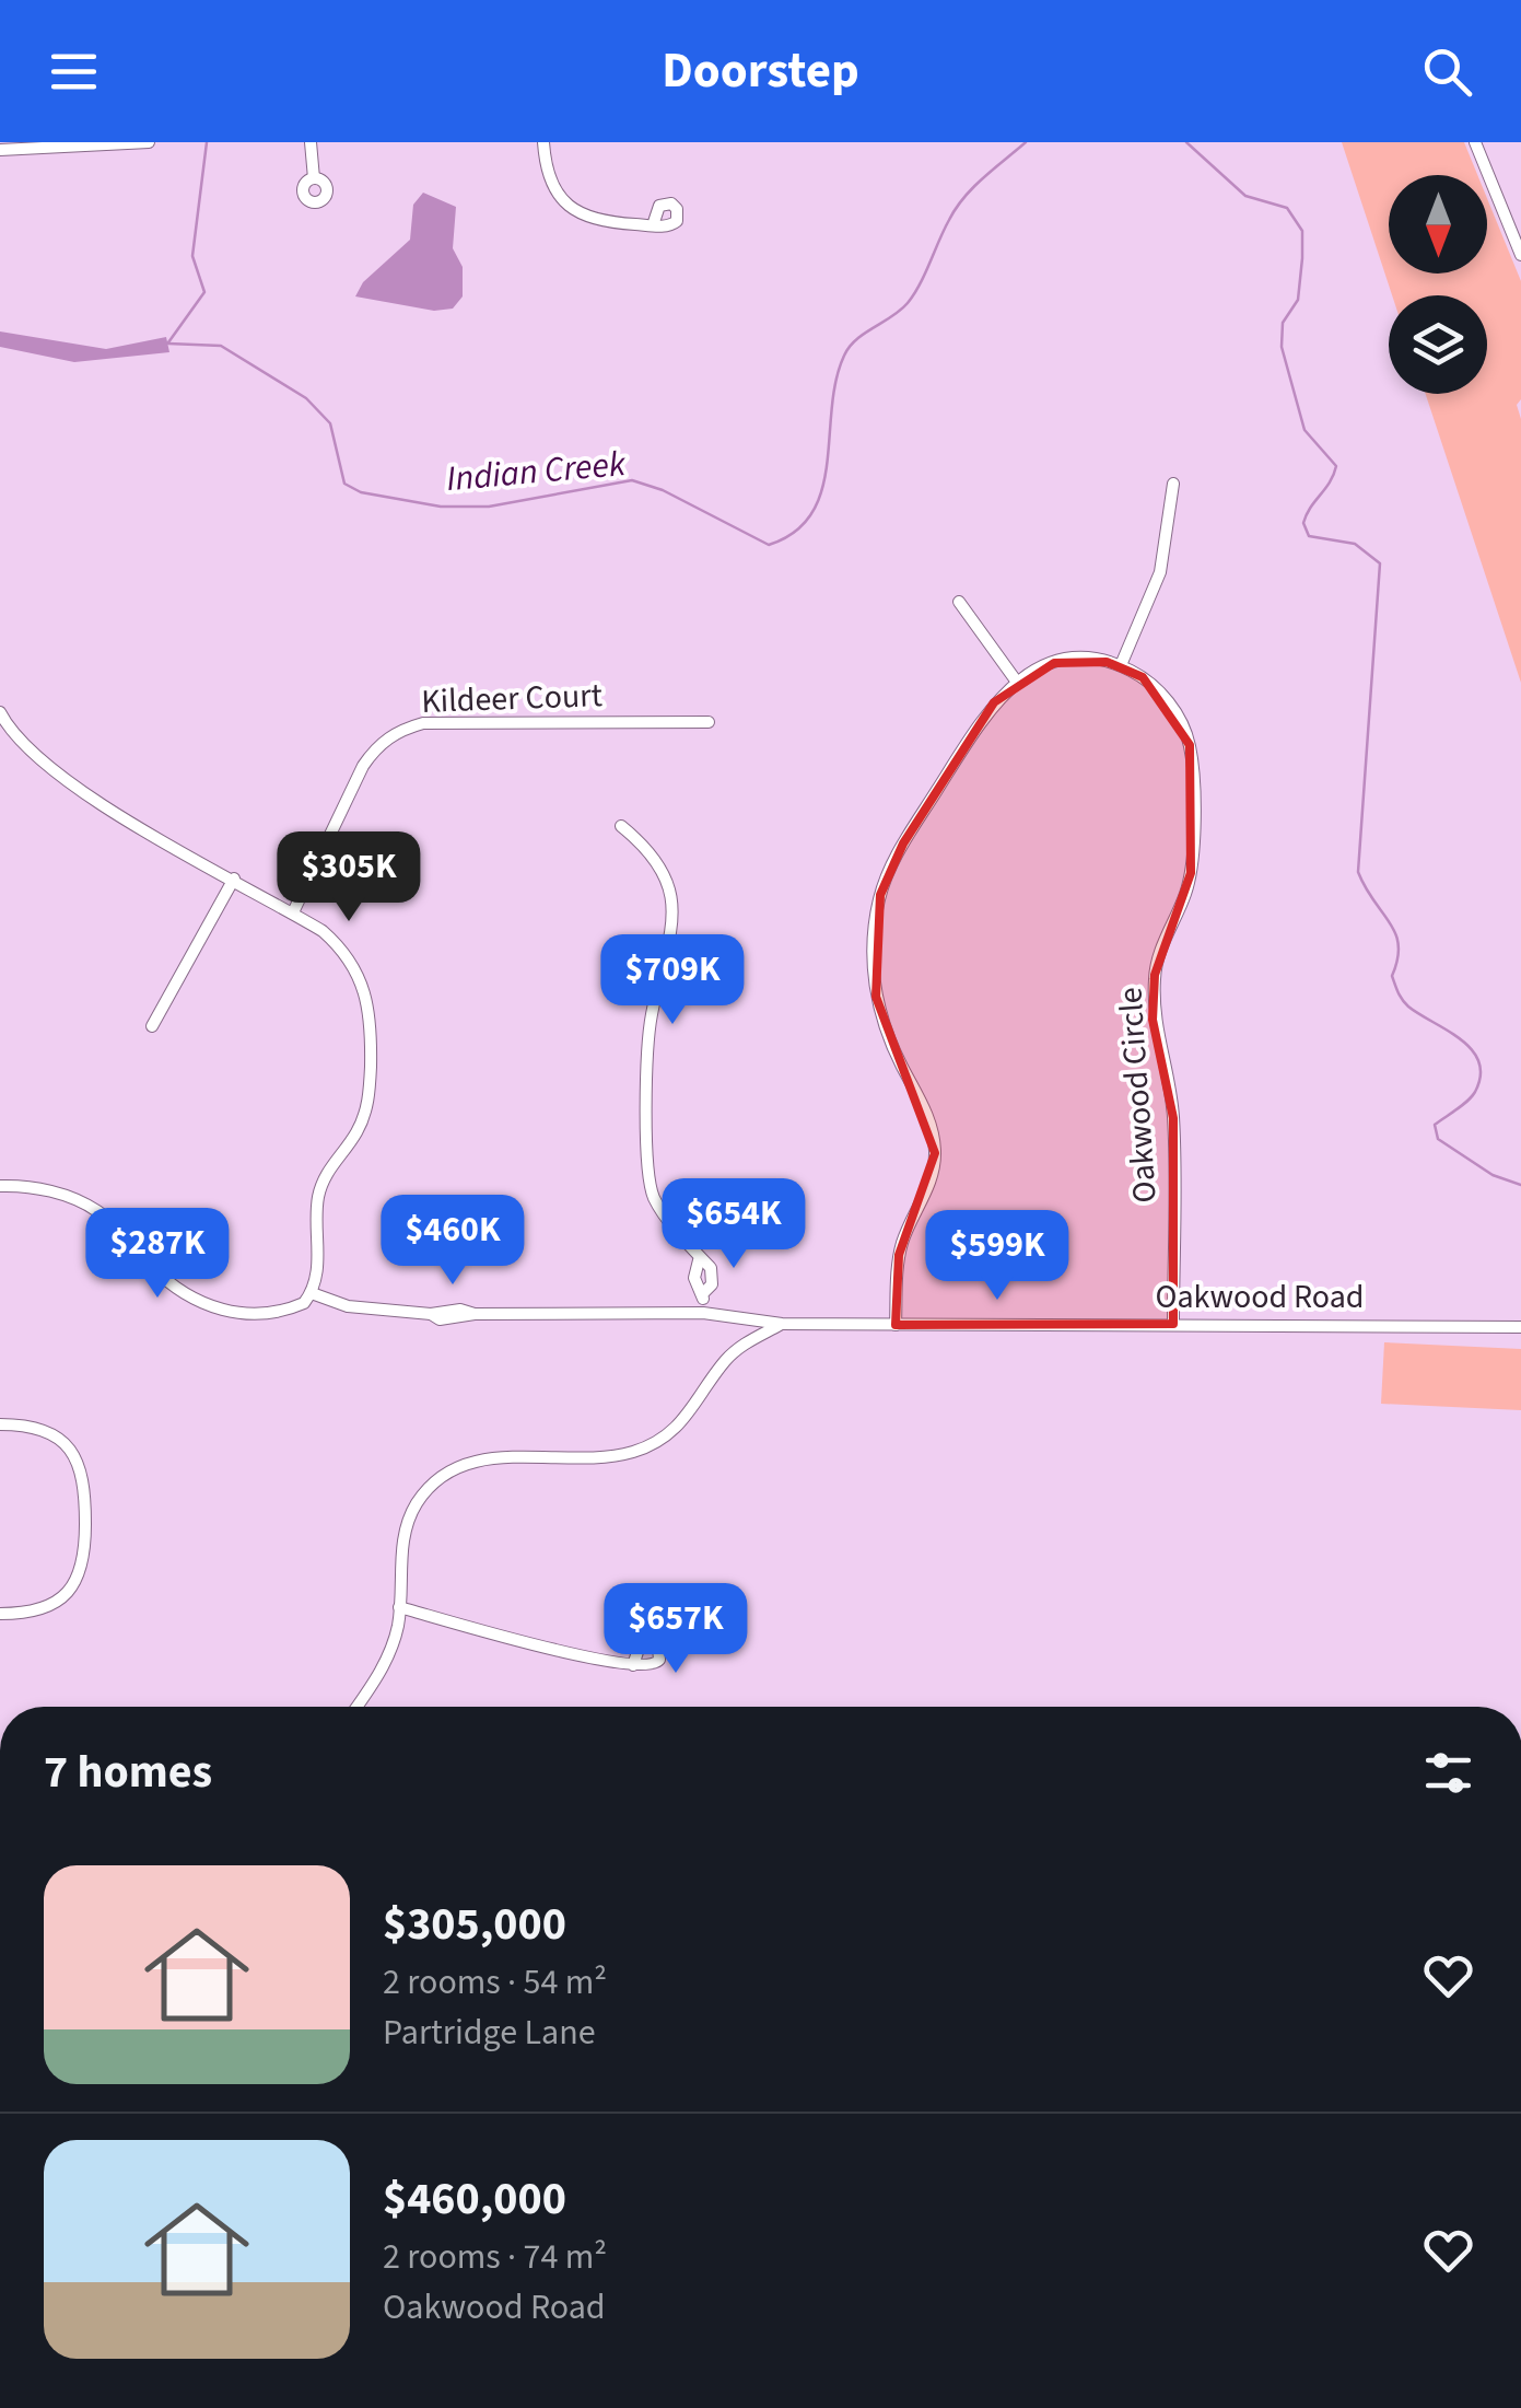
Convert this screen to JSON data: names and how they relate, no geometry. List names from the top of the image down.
{
  "streets": {
    "street": ["Kildeer Court", "Oakwood Circle", "Oakwood Road"]
  },
  "crossings": [
    ["Oakwood Circle", "Oakwood Road"]
  ],
  "water": ["Indian Creek"],
  "north": "bottom",
  "page": {
    "header": "Doorstep",
    "price": [
      "$305K",
      "$709K",
      "$654K",
      "$460K",
      "$287K",
      "$599K",
      "$657K"
    ],
    "heading": "7 homes",
    "list": [
      {
        "name": "$305,000",
        "note": "2 rooms · 54 m² · Partridge Lane"
      },
      {
        "name": "$460,000",
        "note": "2 rooms · 74 m² · Oakwood Road"
      }
    ]
  }
}
